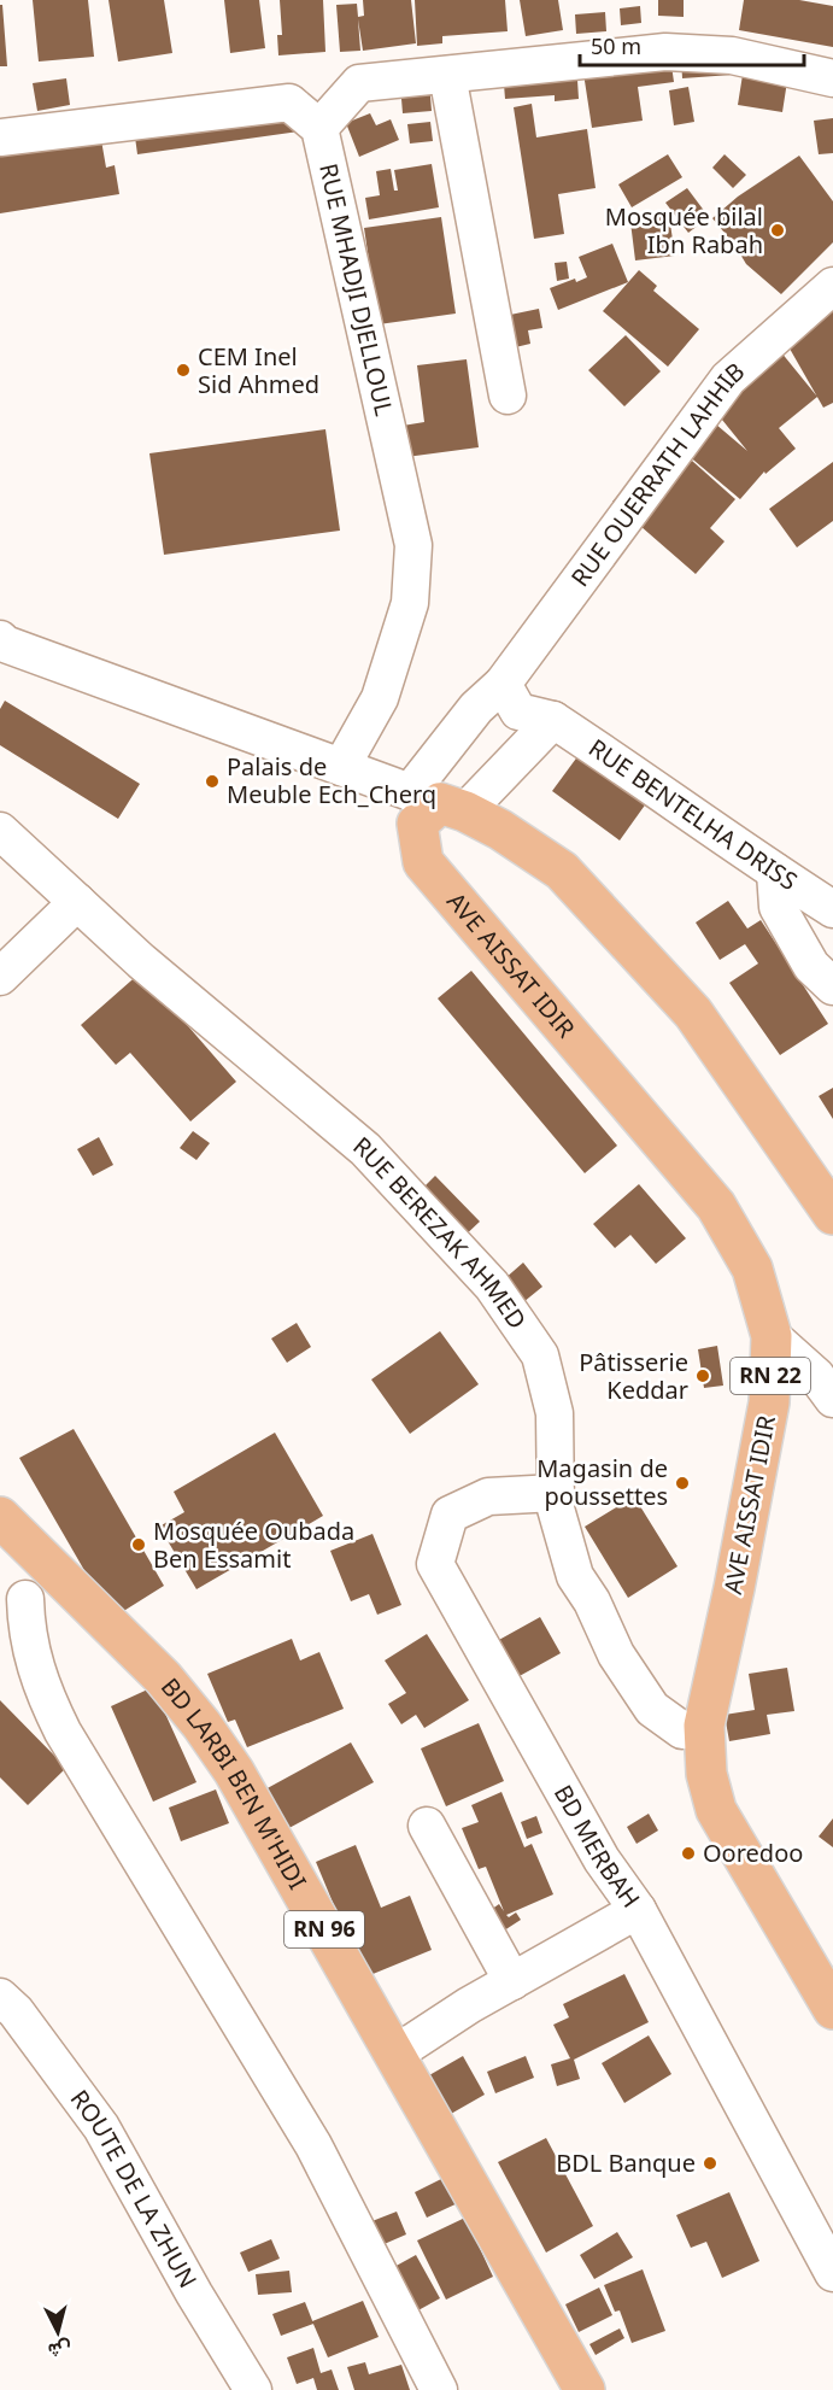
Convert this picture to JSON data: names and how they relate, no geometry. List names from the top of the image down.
{
  "streets": {
    "main road": [
      "AVE AISSAT IDIR",
      "RN 22",
      "BD LARBI BEN M'HIDI",
      "RN 96"
    ],
    "street": [
      "RUE MHADJI DJELLOUL",
      "RUE OUERRATH LAHHIB",
      "RUE BENTELHA DRISS",
      "RUE BEREZAK AHMED",
      "BD MERBAH",
      "ROUTE DE LA ZHUN"
    ]
  },
  "crossings": [
    ["RUE OUERRATH LAHHIB", "RUE BENTELHA DRISS"],
    ["RUE OUERRATH LAHHIB", "AVE AISSAT IDIR"],
    ["AVE AISSAT IDIR", "RUE BEREZAK AHMED"],
    ["RUE BEREZAK AHMED", "BD MERBAH"]
  ],
  "places": [
    "Mosquée bilal Ibn Rabah",
    "CEM Inel Sid Ahmed",
    "Palais de Meuble Ech_Cherq",
    "Pâtisserie Keddar",
    "Magasin de poussettes",
    "Mosquée Oubada Ben Essamit",
    "Ooredoo",
    "BDL Banque"
  ],
  "scale_bar": "50 m",
  "north": "bottom"
}
